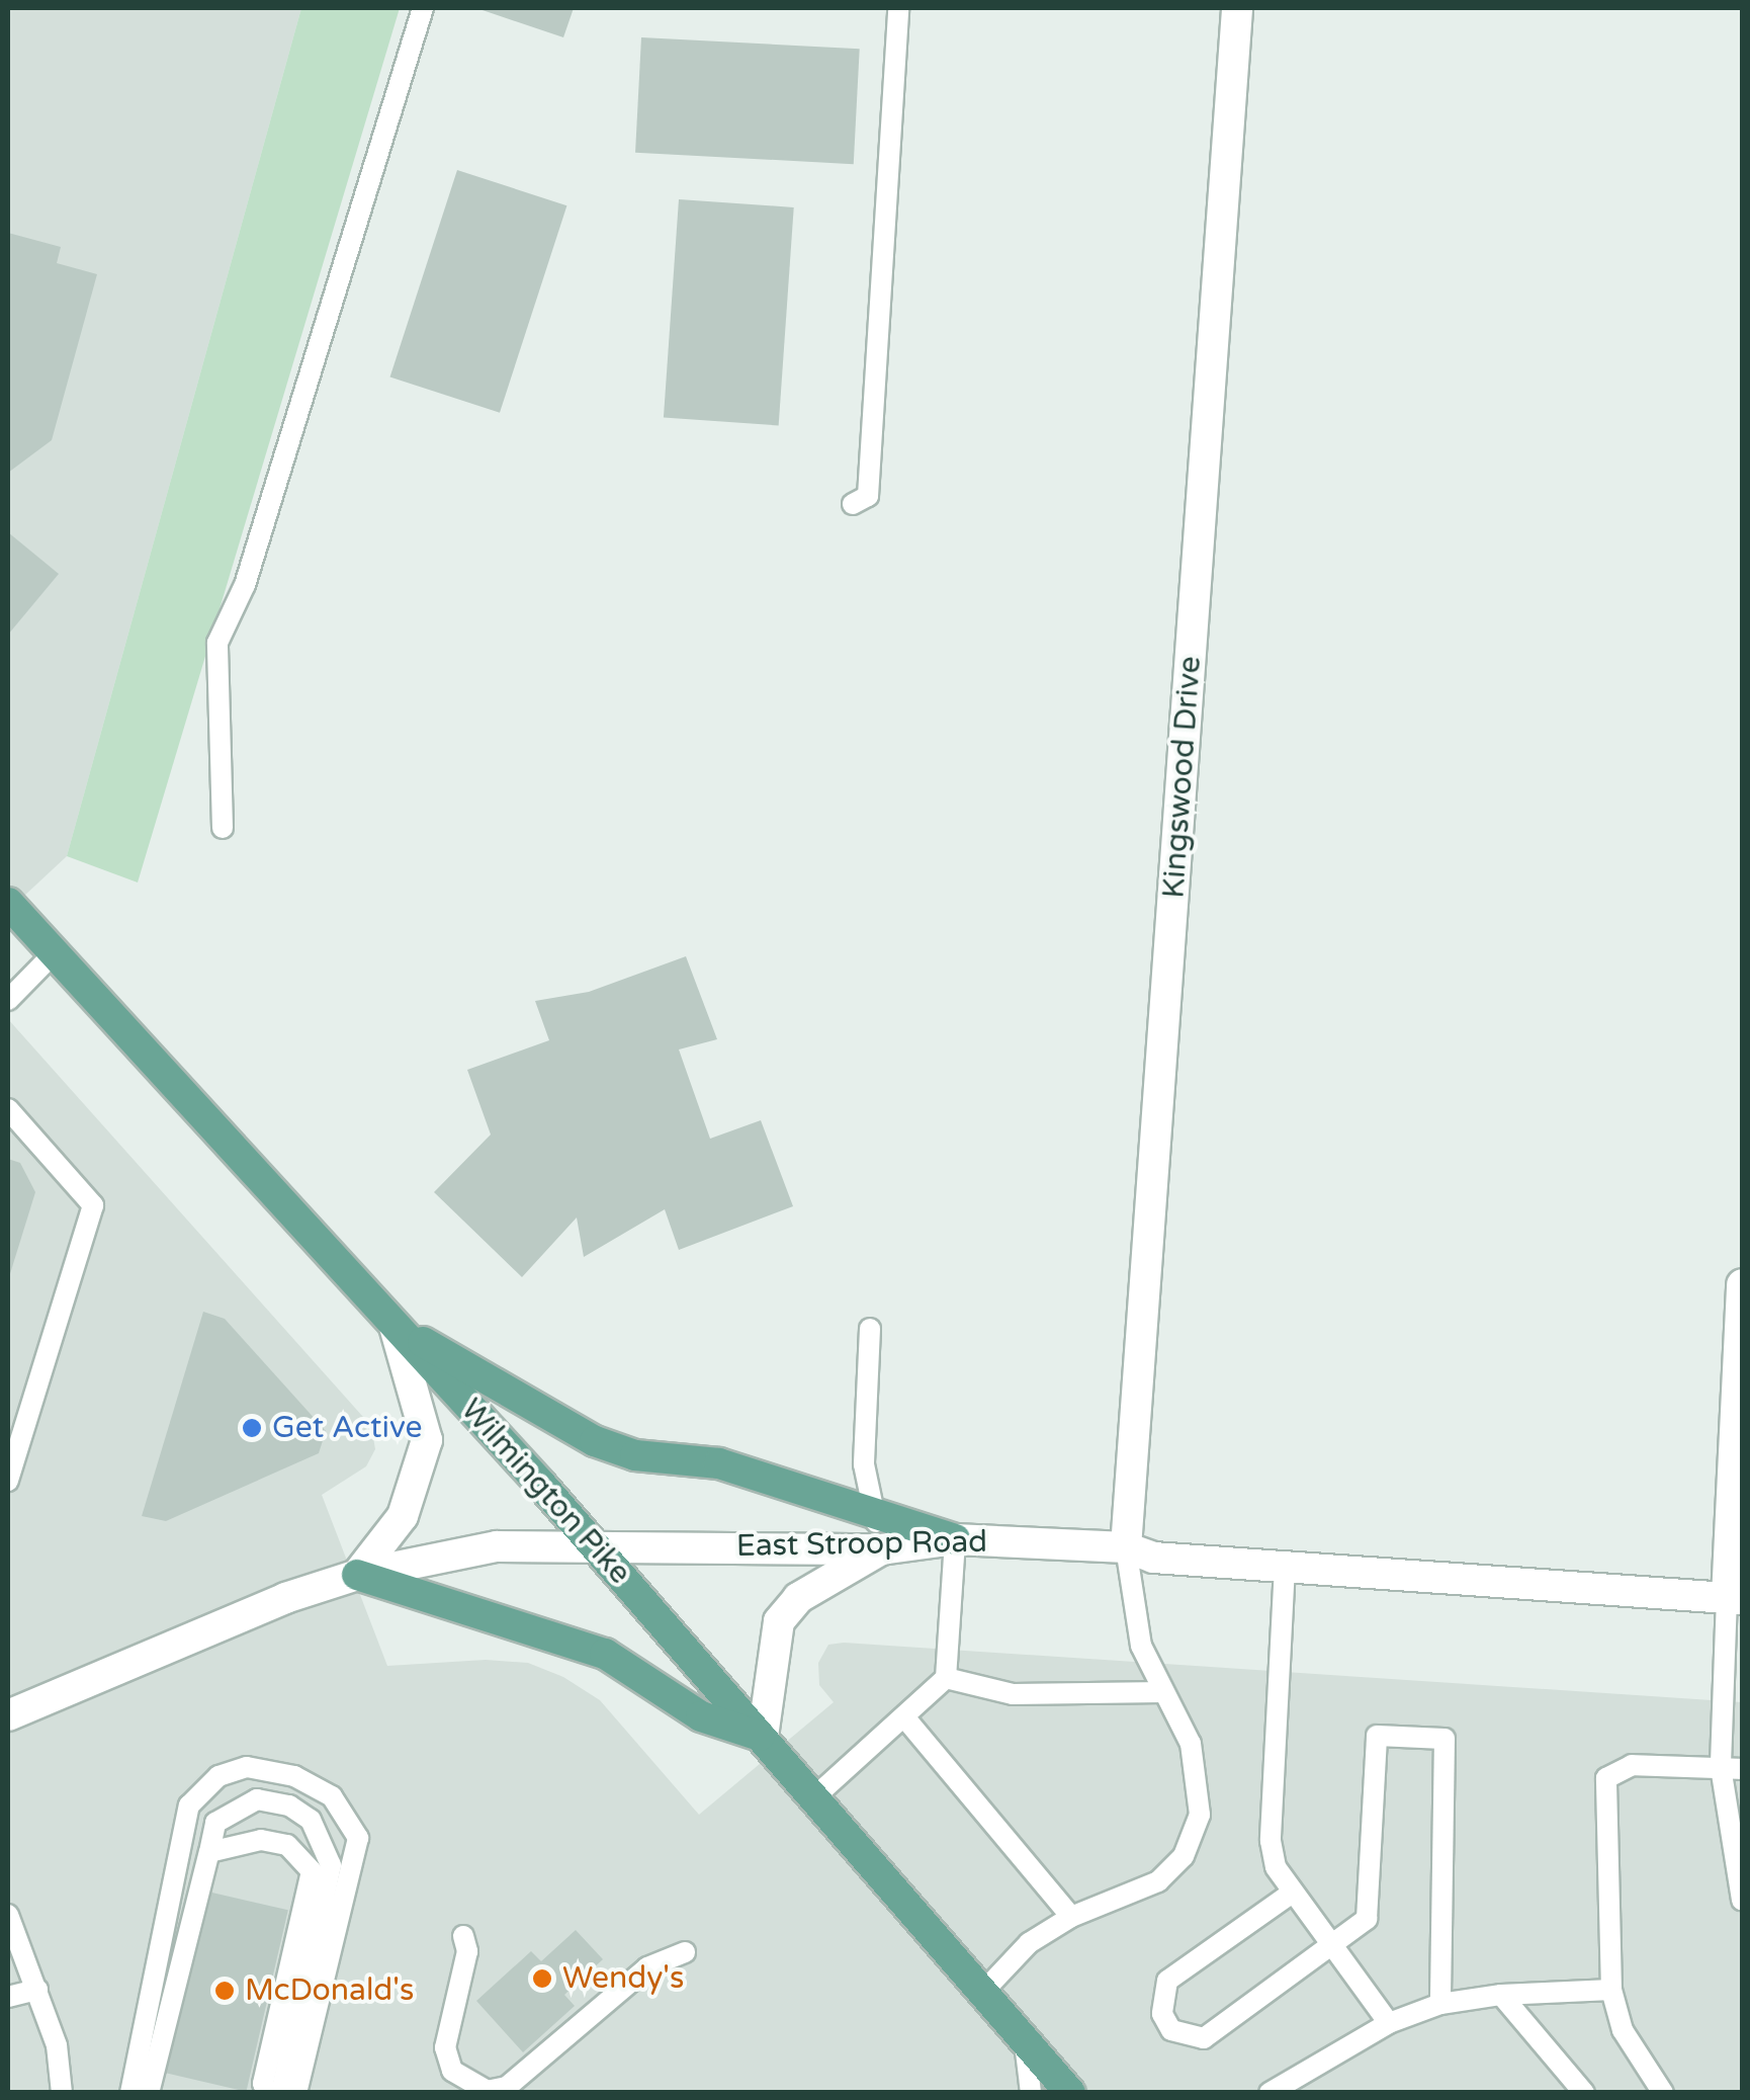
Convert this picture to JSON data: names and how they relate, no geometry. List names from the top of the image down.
{
  "streets": {
    "main road": ["Kingswood Drive", "Wilmington Pike", "East Stroop Road"]
  },
  "crossings": [
    ["Kingswood Drive", "East Stroop Road"],
    ["Wilmington Pike", "East Stroop Road"]
  ],
  "places": ["Get Active", "Wendy's", "McDonald's"]
}
